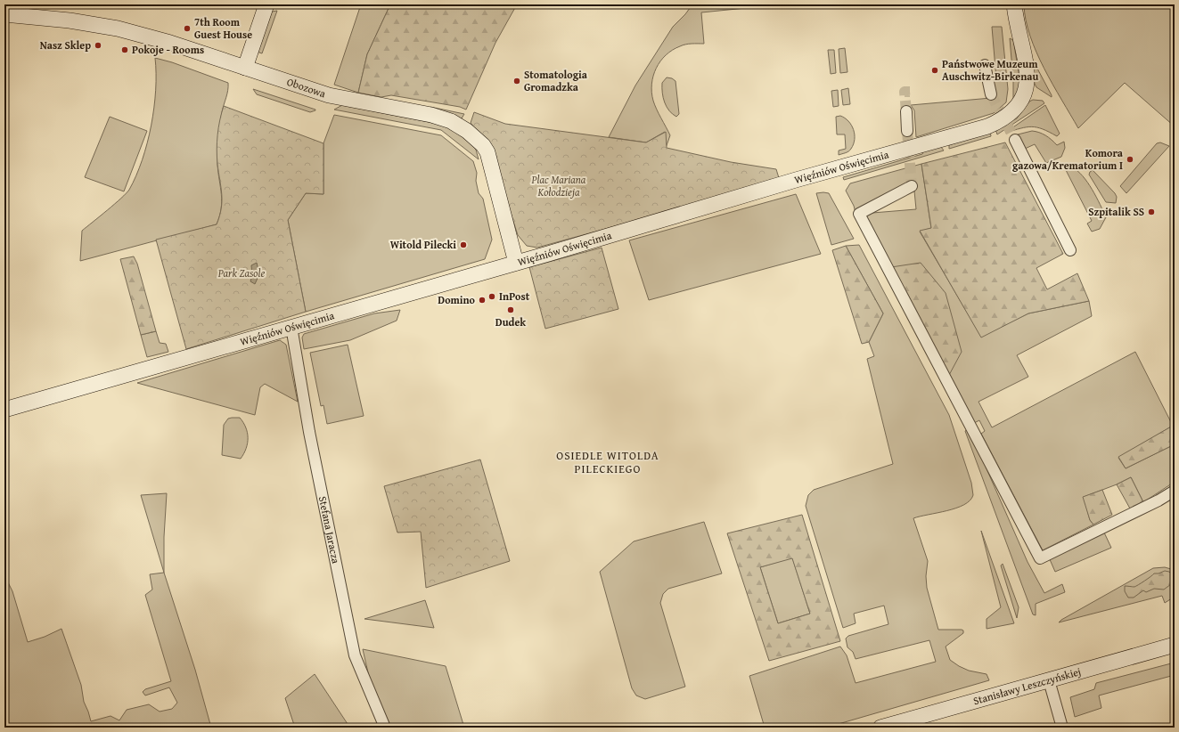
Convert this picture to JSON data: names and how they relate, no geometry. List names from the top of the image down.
{
  "streets": {
    "street": [
      "Obozowa",
      "Więźniów Oświęcimia",
      "Stefana Jaracza",
      "Stanisławy Leszczyńskiej"
    ]
  },
  "crossings": [
    ["Obozowa", "Więźniów Oświęcimia"],
    ["Więźniów Oświęcimia", "Stefana Jaracza"]
  ],
  "districts": ["OSIEDLE WITOLDA PILECKIEGO"],
  "parks": ["Plac Mariana Kołodzieja", "Park Zasole"],
  "places": [
    "7th Room Guest House",
    "Nasz Sklep",
    "Pokoje - Rooms",
    "Państwowe Muzeum Auschwitz-Birkenau",
    "Stomatologia Gromadzka",
    "Komora gazowa/Krematorium I",
    "Szpitalik SS",
    "Witold Pilecki",
    "InPost",
    "Domino",
    "Dudek"
  ]
}
